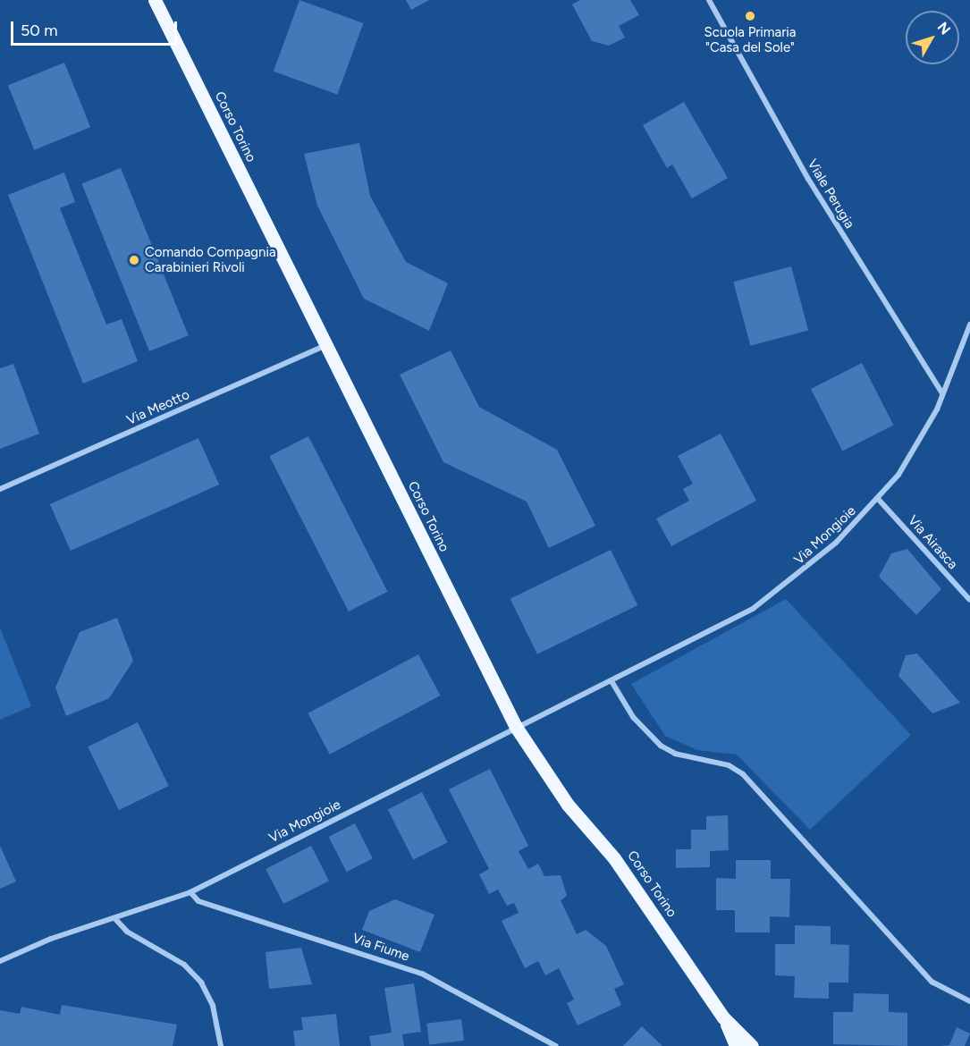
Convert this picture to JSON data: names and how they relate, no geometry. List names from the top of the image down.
{
  "streets": {
    "main road": ["Corso Torino"],
    "street": [
      "Viale Perugia",
      "Via Meotto",
      "Via Mongioie",
      "Via Airasca",
      "Via Fiume"
    ]
  },
  "crossings": [
    ["Corso Torino", "Via Meotto"],
    ["Corso Torino", "Via Mongioie"],
    ["Viale Perugia", "Via Mongioie"],
    ["Via Mongioie", "Via Airasca"],
    ["Via Mongioie", "Via Fiume"]
  ],
  "places": ["Scuola Primaria \"Casa del Sole\"", "Comando Compagnia Carabinieri Rivoli"],
  "scale_bar": "50 m",
  "north": "top right"
}
